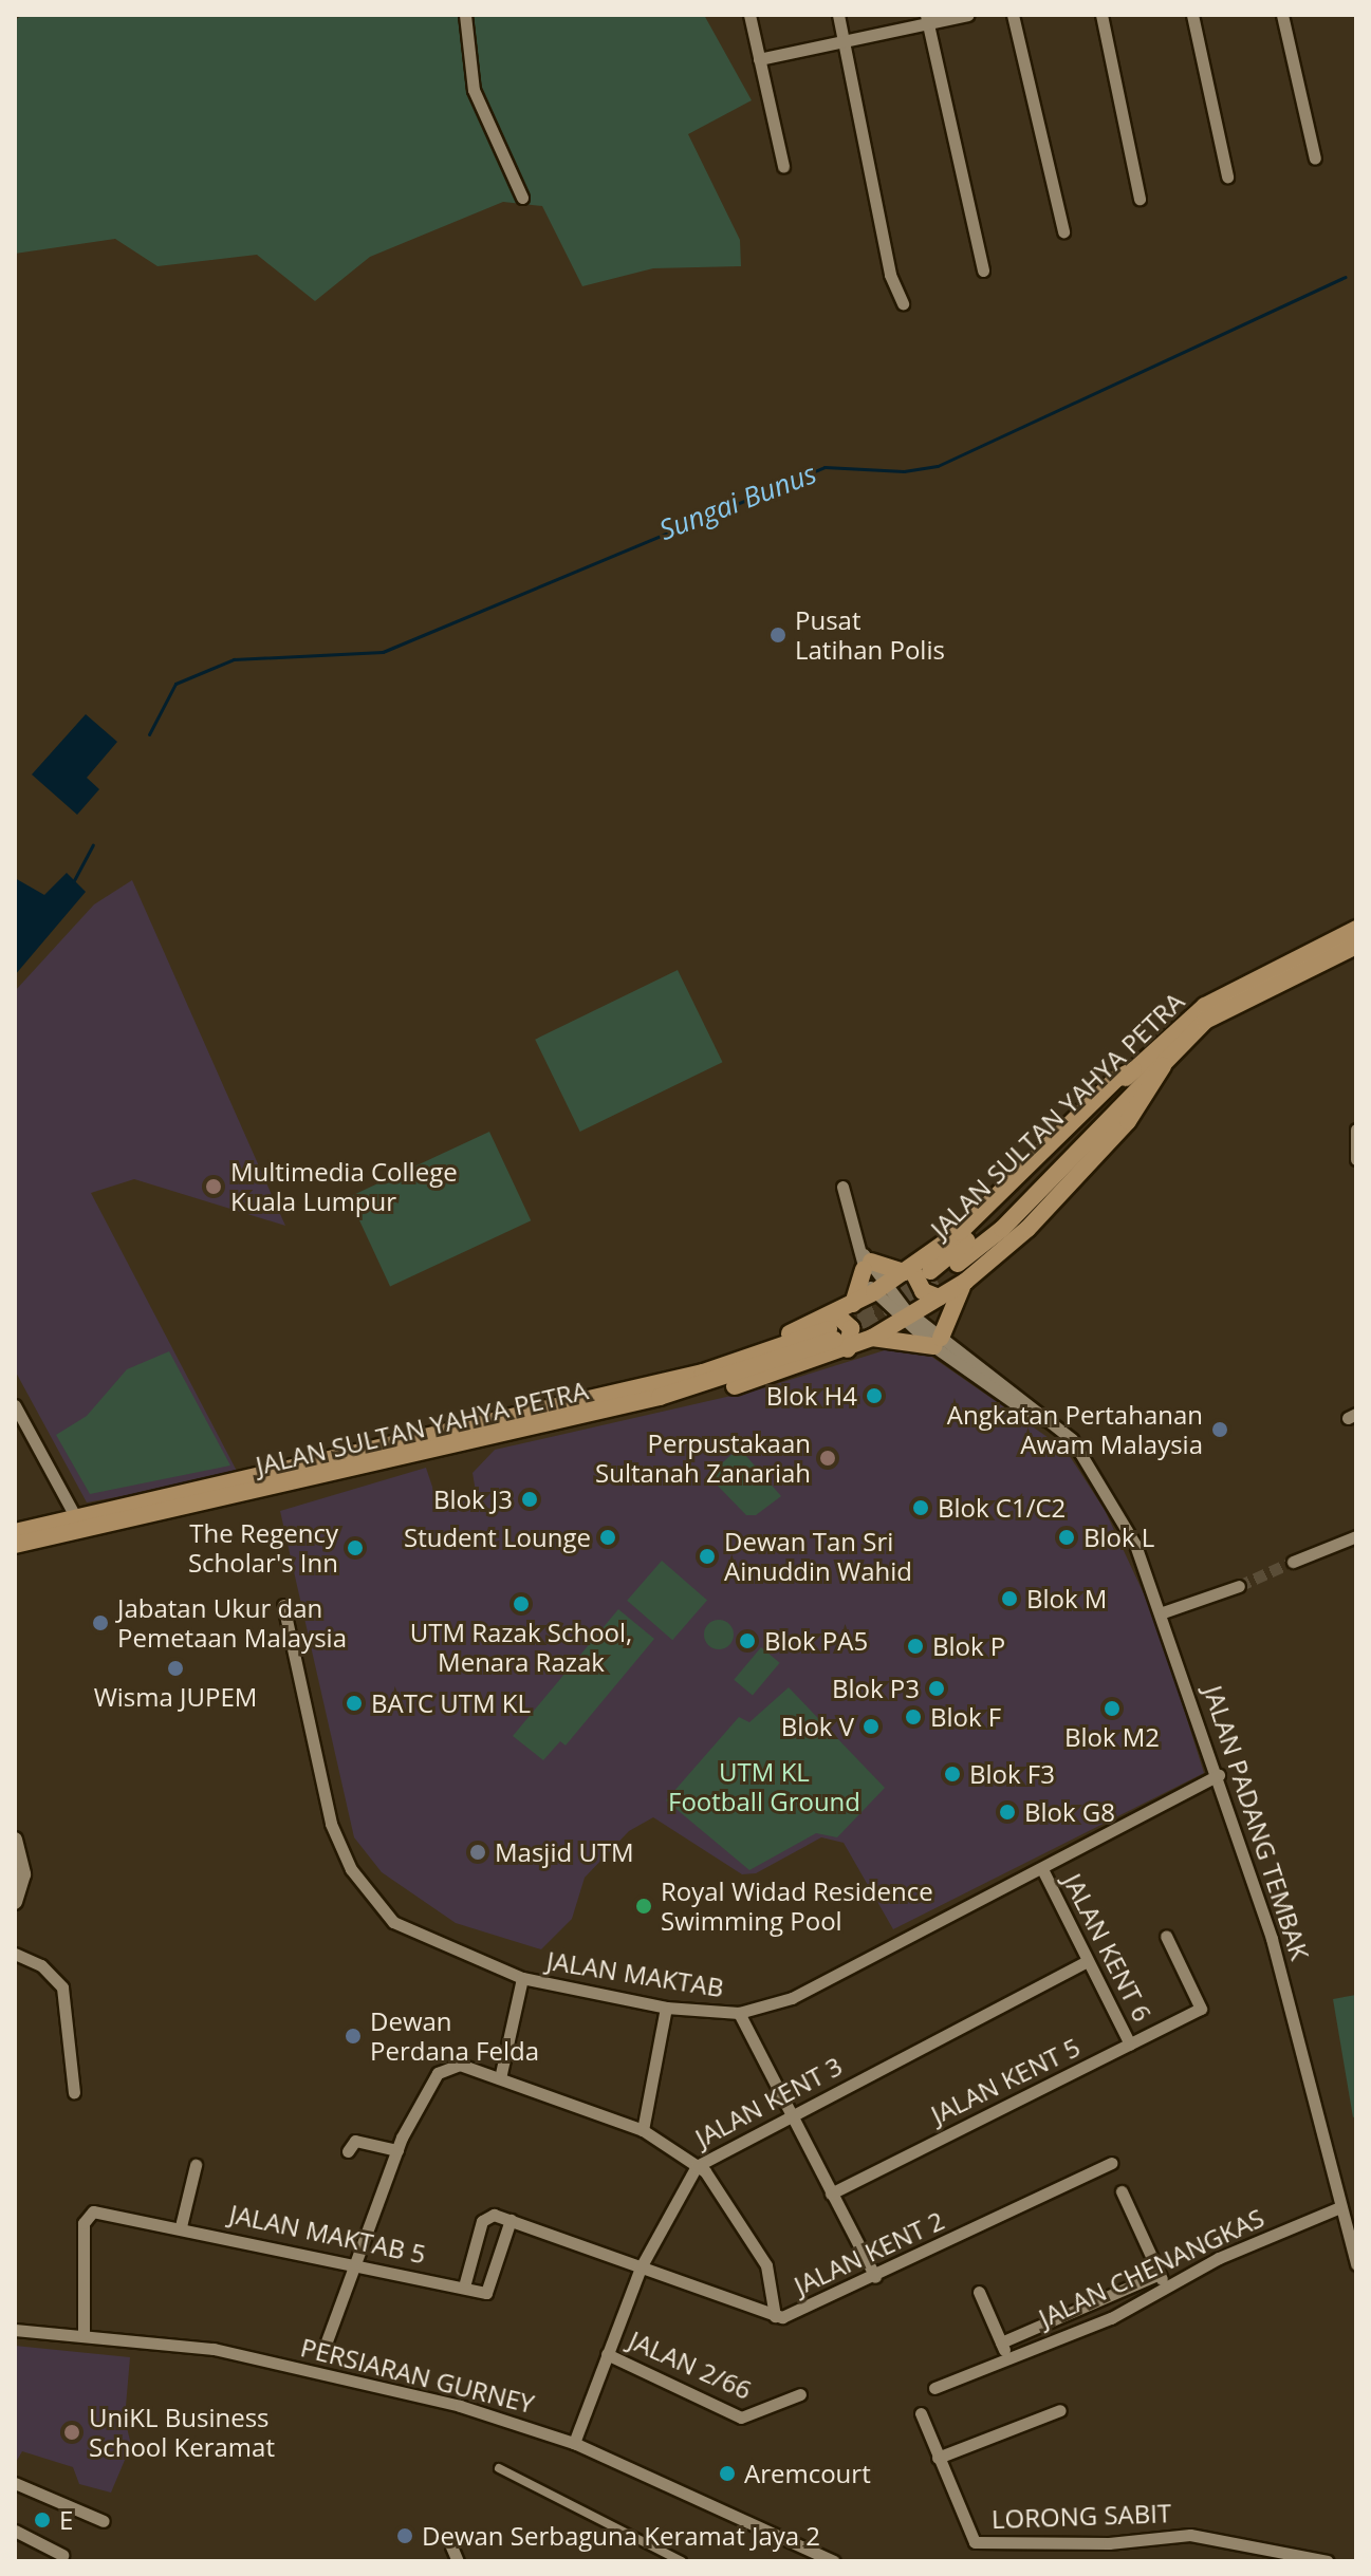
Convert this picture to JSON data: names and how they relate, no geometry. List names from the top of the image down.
{
  "streets": {
    "main road": ["JALAN SULTAN YAHYA PETRA"],
    "street": [
      "JALAN PADANG TEMBAK",
      "JALAN KENT 6",
      "JALAN MAKTAB",
      "JALAN KENT 5",
      "JALAN KENT 3",
      "JALAN MAKTAB 5",
      "JALAN KENT 2",
      "JALAN CHENANGKAS",
      "JALAN 2/66",
      "PERSIARAN GURNEY",
      "LORONG SABIT"
    ]
  },
  "crossings": [
    ["JALAN PADANG TEMBAK", "JALAN MAKTAB"],
    ["JALAN PADANG TEMBAK", "JALAN CHENANGKAS"],
    ["JALAN KENT 6", "JALAN MAKTAB"],
    ["JALAN KENT 6", "JALAN KENT 5"],
    ["JALAN KENT 6", "JALAN KENT 3"],
    ["JALAN KENT 3", "JALAN KENT 2"],
    ["JALAN KENT 3", "JALAN 2/66"],
    ["JALAN KENT 3", "PERSIARAN GURNEY"],
    ["JALAN MAKTAB 5", "PERSIARAN GURNEY"]
  ],
  "water": ["Sungai Bunus"],
  "parks": ["UTM KL Football Ground"],
  "places": [
    "Pusat Latihan Polis",
    "Multimedia College Kuala Lumpur",
    "Blok H4",
    "Angkatan Pertahanan Awam Malaysia",
    "Perpustakaan Sultanah Zanariah",
    "Blok J3",
    "Blok C1/C2",
    "Student Lounge",
    "Blok L",
    "The Regency Scholar's Inn",
    "Dewan Tan Sri Ainuddin Wahid",
    "Blok M",
    "UTM Razak School, Menara Razak",
    "Jabatan Ukur dan Pemetaan Malaysia",
    "Blok PA5",
    "Blok P",
    "Wisma JUPEM",
    "Blok P3",
    "BATC UTM KL",
    "Blok M2",
    "Blok F",
    "Blok V",
    "Blok F3",
    "Blok G8",
    "Masjid UTM",
    "Royal Widad Residence Swimming Pool",
    "Dewan Perdana Felda",
    "UniKL Business School Keramat",
    "Aremcourt",
    "E",
    "Dewan Serbaguna Keramat Jaya 2"
  ]
}
